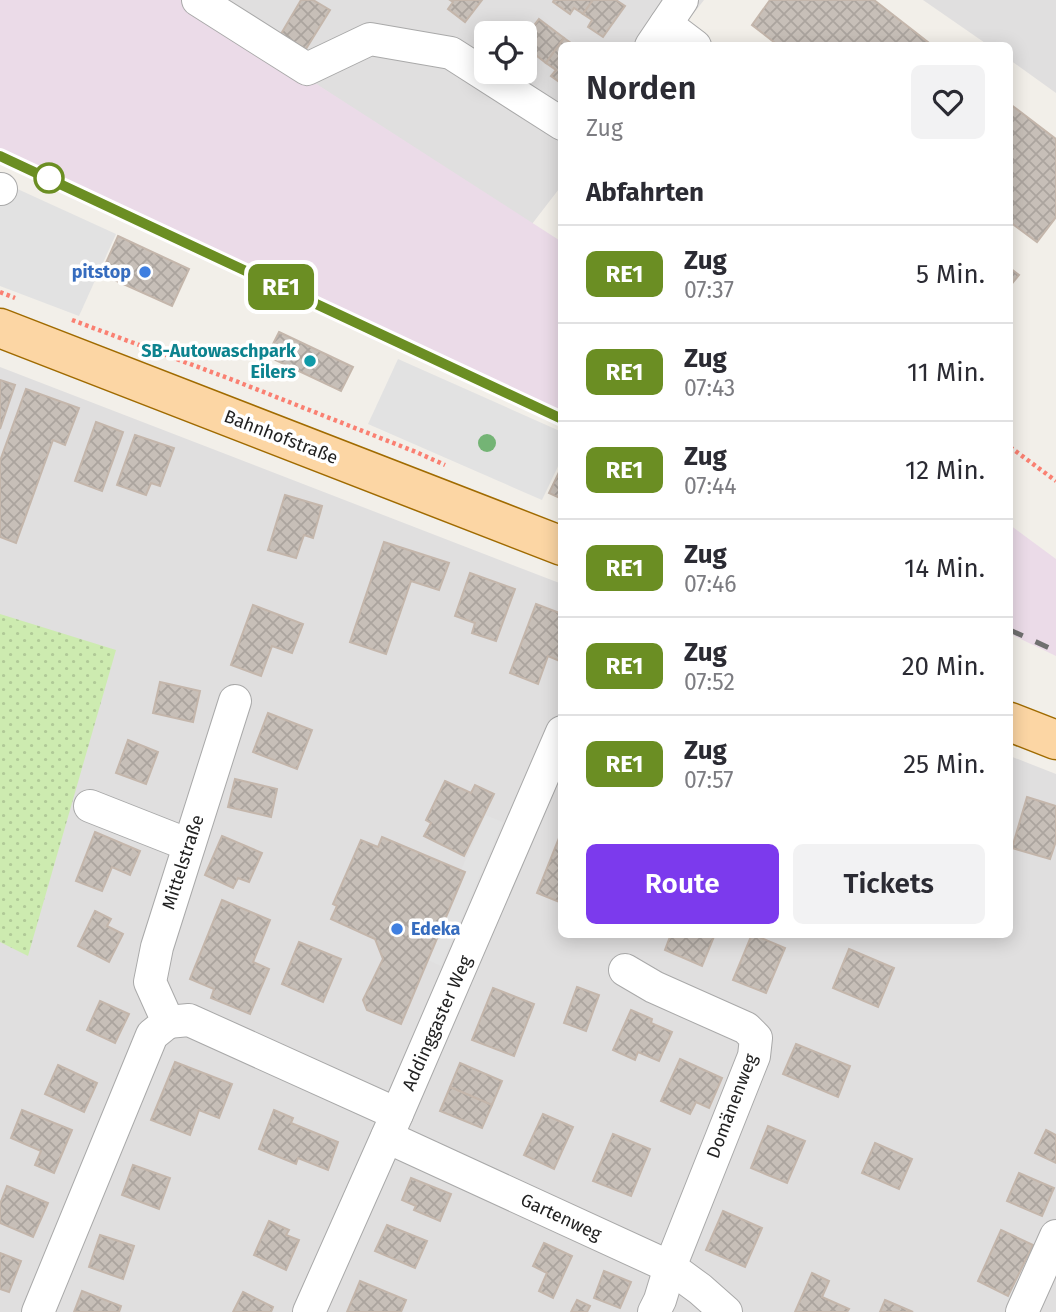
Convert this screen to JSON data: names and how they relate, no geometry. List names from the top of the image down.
{
  "streets": {
    "main road": ["Bahnhofstraße"],
    "street": [
      "Mittelstraße",
      "Addinggaster Weg",
      "Domänenweg",
      "Gartenweg"
    ]
  },
  "crossings": [
    ["Addinggaster Weg", "Gartenweg"],
    ["Domänenweg", "Gartenweg"]
  ],
  "places": ["pitstop", "SB-Autowaschpark Eilers", "Edeka"],
  "page": {
    "on_map": "RE1",
    "heading": [
      ["Norden", "Zug"],
      "Abfahrten"
    ],
    "list": [
      {
        "mark": "RE1",
        "name": "Zug",
        "note": "07:37",
        "value": "5 Min."
      },
      {
        "mark": "RE1",
        "name": "Zug",
        "note": "07:43",
        "value": "11 Min."
      },
      {
        "mark": "RE1",
        "name": "Zug",
        "note": "07:44",
        "value": "12 Min."
      },
      {
        "mark": "RE1",
        "name": "Zug",
        "note": "07:46",
        "value": "14 Min."
      },
      {
        "mark": "RE1",
        "name": "Zug",
        "note": "07:52",
        "value": "20 Min."
      },
      {
        "mark": "RE1",
        "name": "Zug",
        "note": "07:57",
        "value": "25 Min."
      }
    ],
    "buttons": ["Route", "Tickets"]
  }
}
